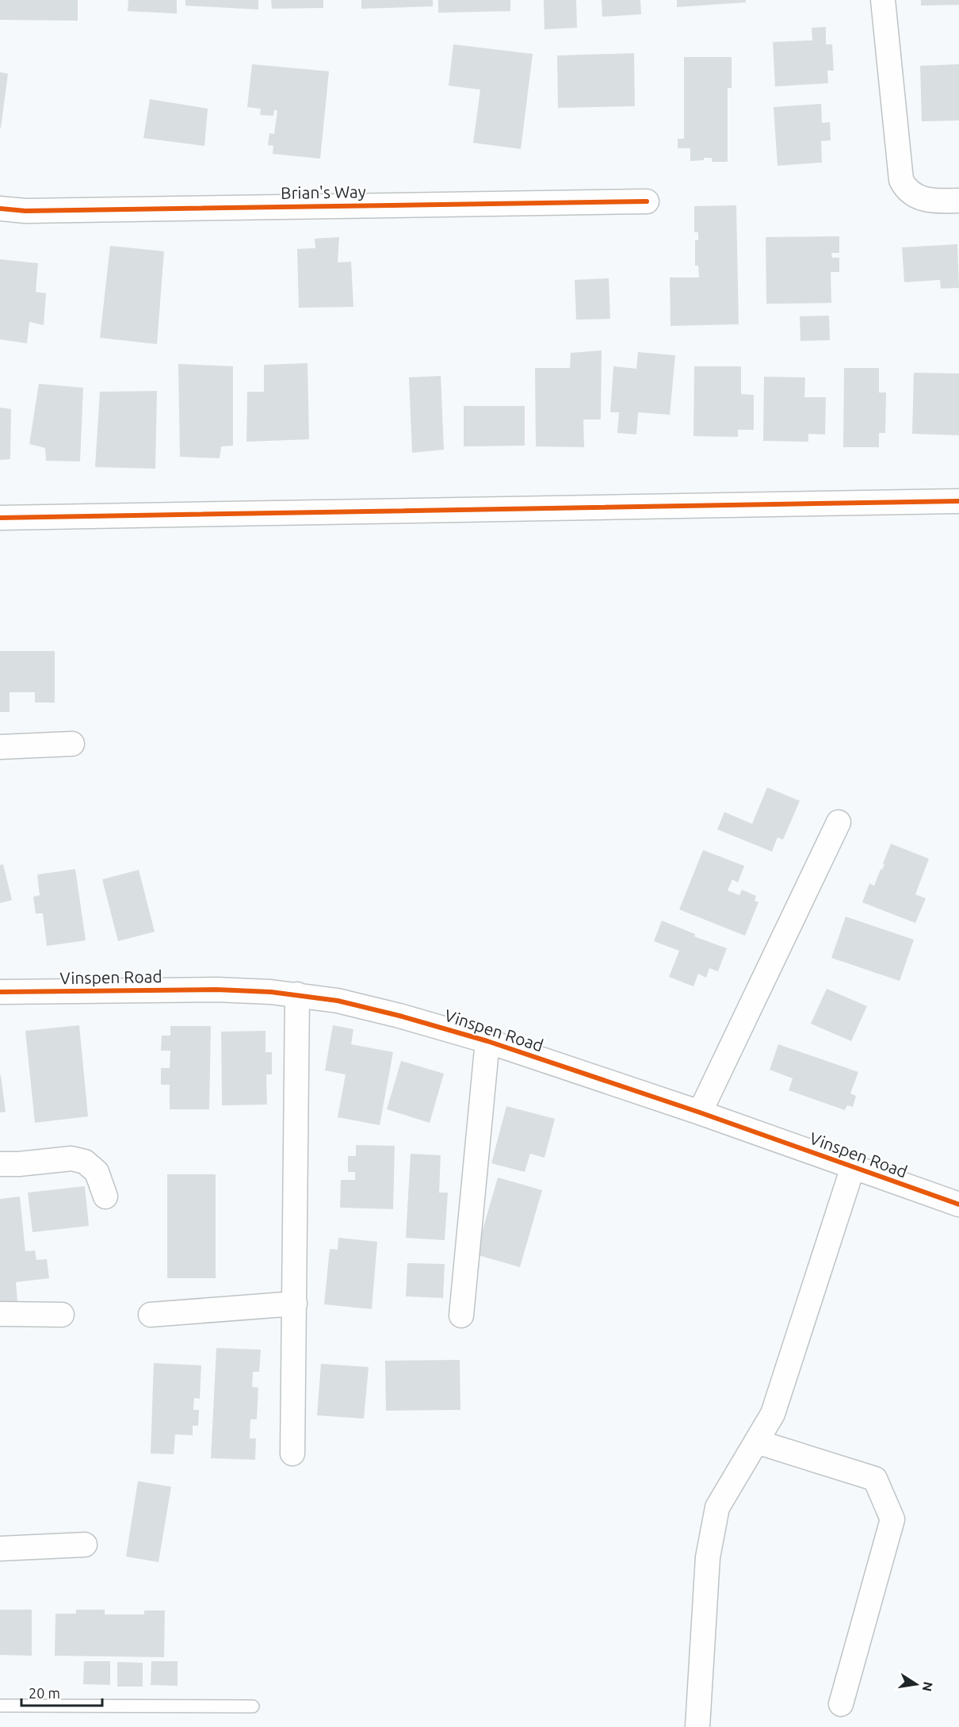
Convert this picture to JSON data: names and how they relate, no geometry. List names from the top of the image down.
{
  "streets": {
    "street": ["Brian's Way", "Vinspen Road"]
  },
  "scale_bar": "20 m",
  "north": "right"
}
